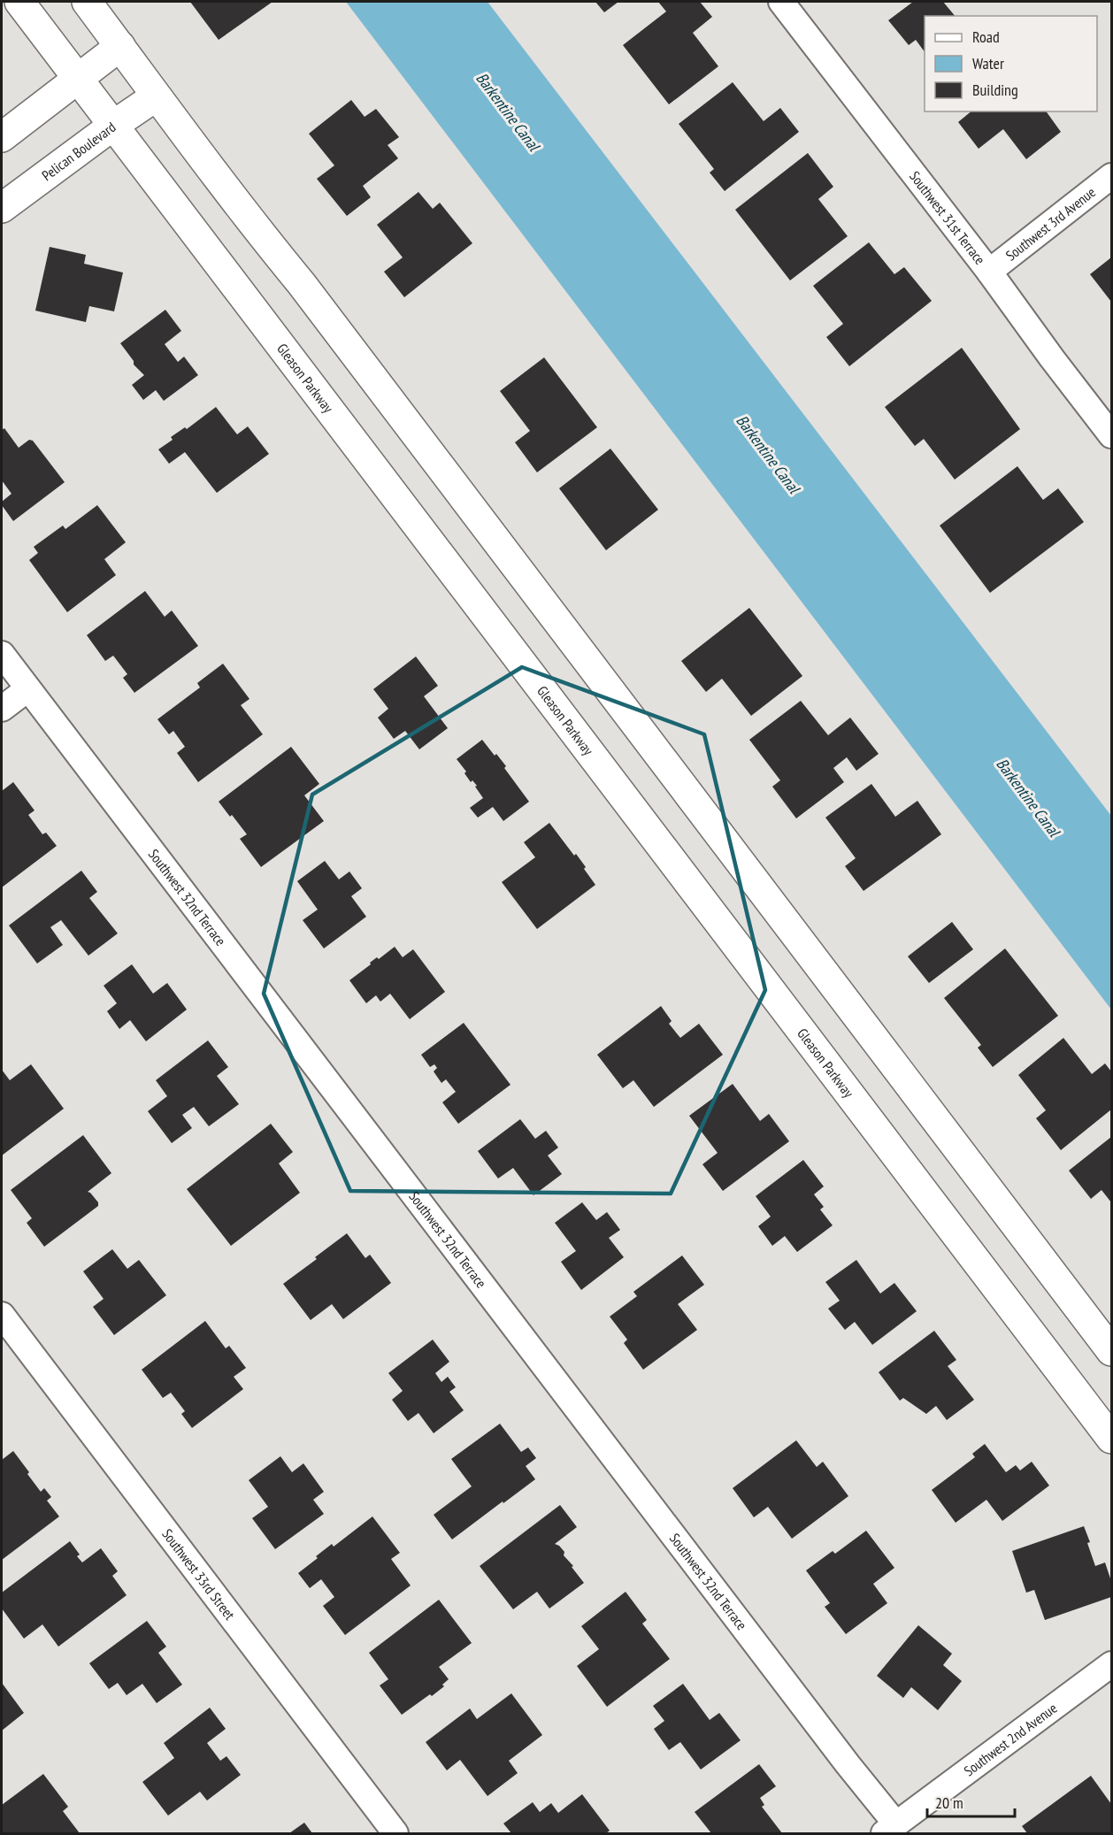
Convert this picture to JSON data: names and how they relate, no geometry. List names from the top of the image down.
{
  "streets": {
    "main road": ["Pelican Boulevard", "Gleason Parkway"],
    "street": [
      "Southwest 31st Terrace",
      "Southwest 3rd Avenue",
      "Southwest 32nd Terrace",
      "Southwest 33rd Street",
      "Southwest 2nd Avenue"
    ]
  },
  "crossings": [
    ["Pelican Boulevard", "Gleason Parkway"],
    ["Southwest 31st Terrace", "Southwest 3rd Avenue"],
    ["Southwest 32nd Terrace", "Southwest 2nd Avenue"]
  ],
  "water": ["Barkentine Canal"],
  "legend": ["Road", "Water", "Building"],
  "scale_bar": "20 m"
}
